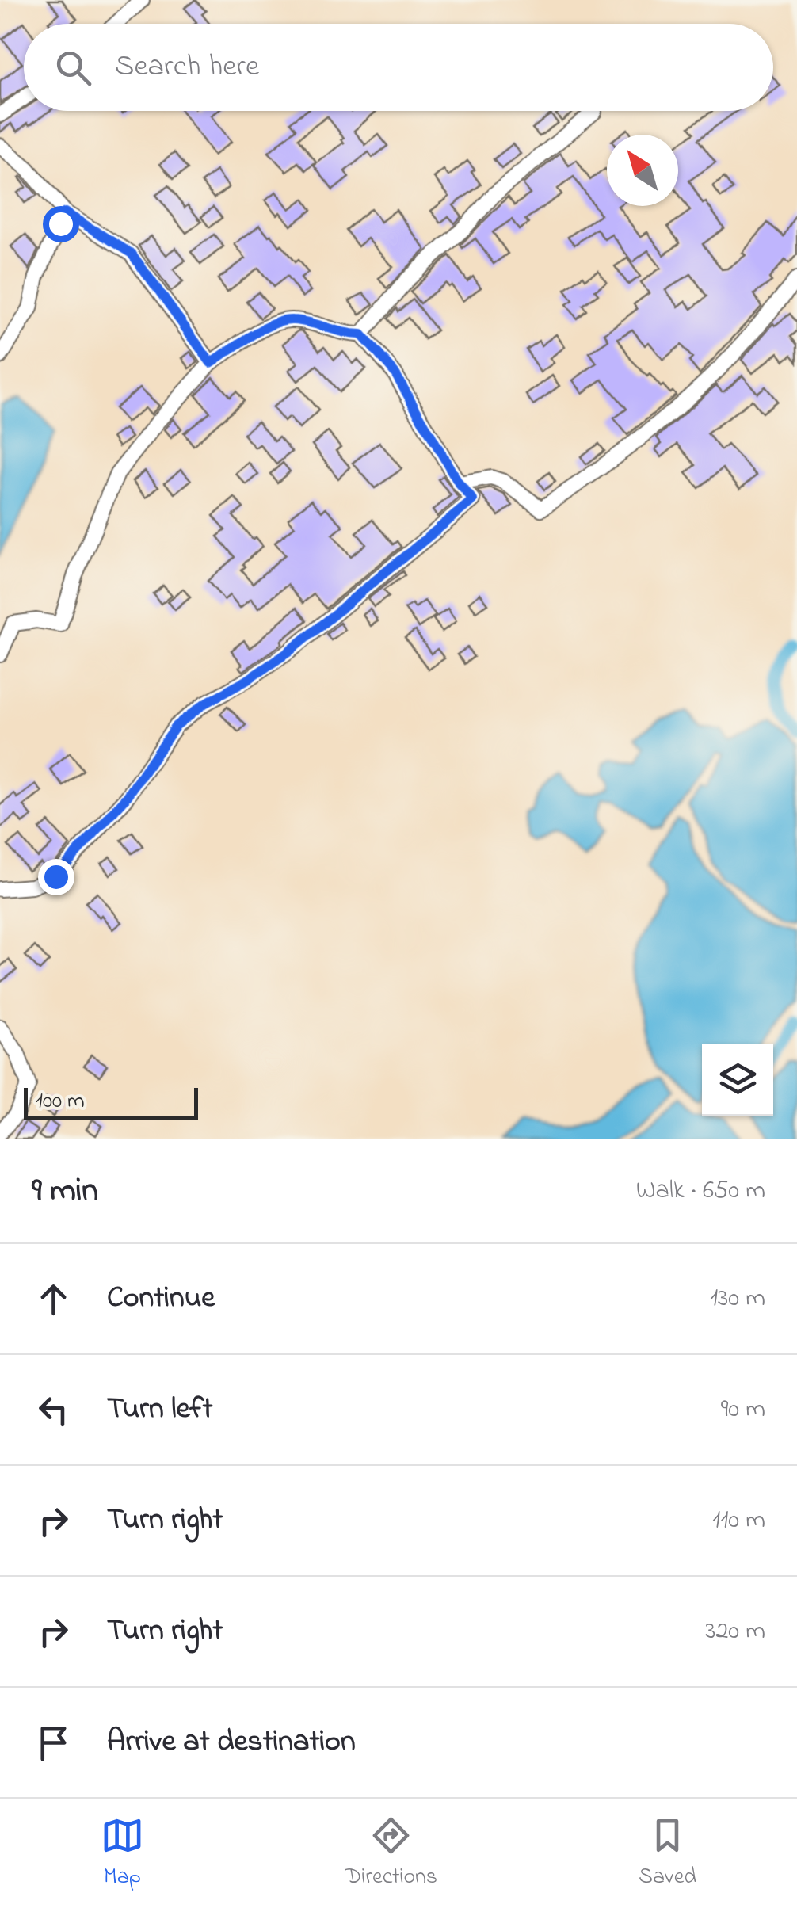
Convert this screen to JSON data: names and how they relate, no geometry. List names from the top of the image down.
{
  "scale_bar": "100 m",
  "north": "top left",
  "page": {
    "search": "Search here",
    "scale": "100 m",
    "heading": ["9 min", "Walk · 650 m"],
    "list": [
      ["Continue", "130 m"],
      ["Turn left", "90 m"],
      ["Turn right", "110 m"],
      ["Turn right", "320 m"],
      "Arrive at destination"
    ],
    "nav": ["Map", "Directions", "Saved"]
  }
}
